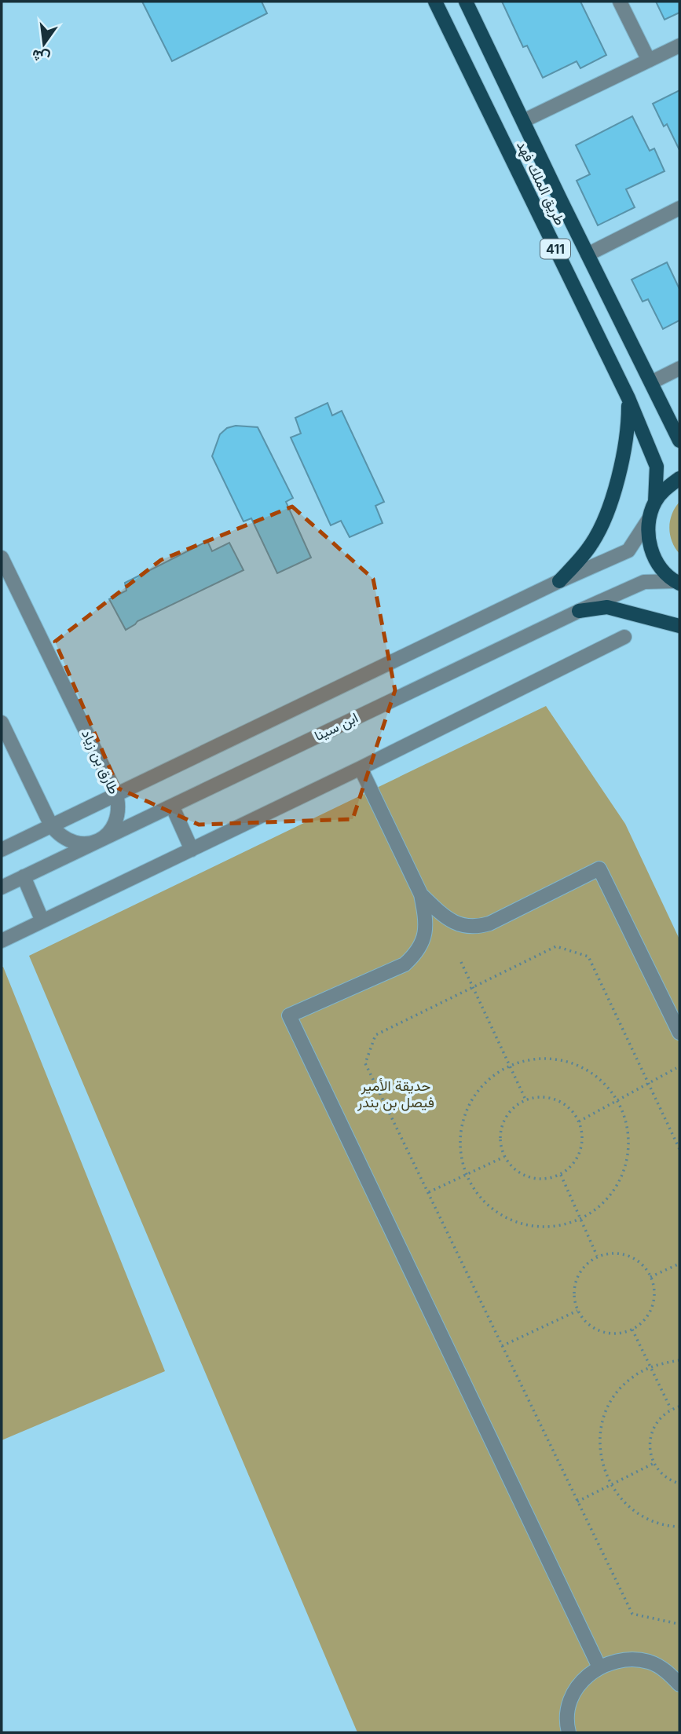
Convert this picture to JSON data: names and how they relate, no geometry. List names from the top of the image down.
{
  "streets": {
    "main road": ["طريق الملك فهد", "411"],
    "street": ["ابن سينا", "طارق بن زياد"]
  },
  "crossings": [
    ["طريق الملك فهد", "411"],
    ["411", "ابن سينا"],
    ["ابن سينا", "طارق بن زياد"]
  ],
  "parks": ["حديقة الأمير فيصل بن بندر"],
  "north": "bottom"
}
